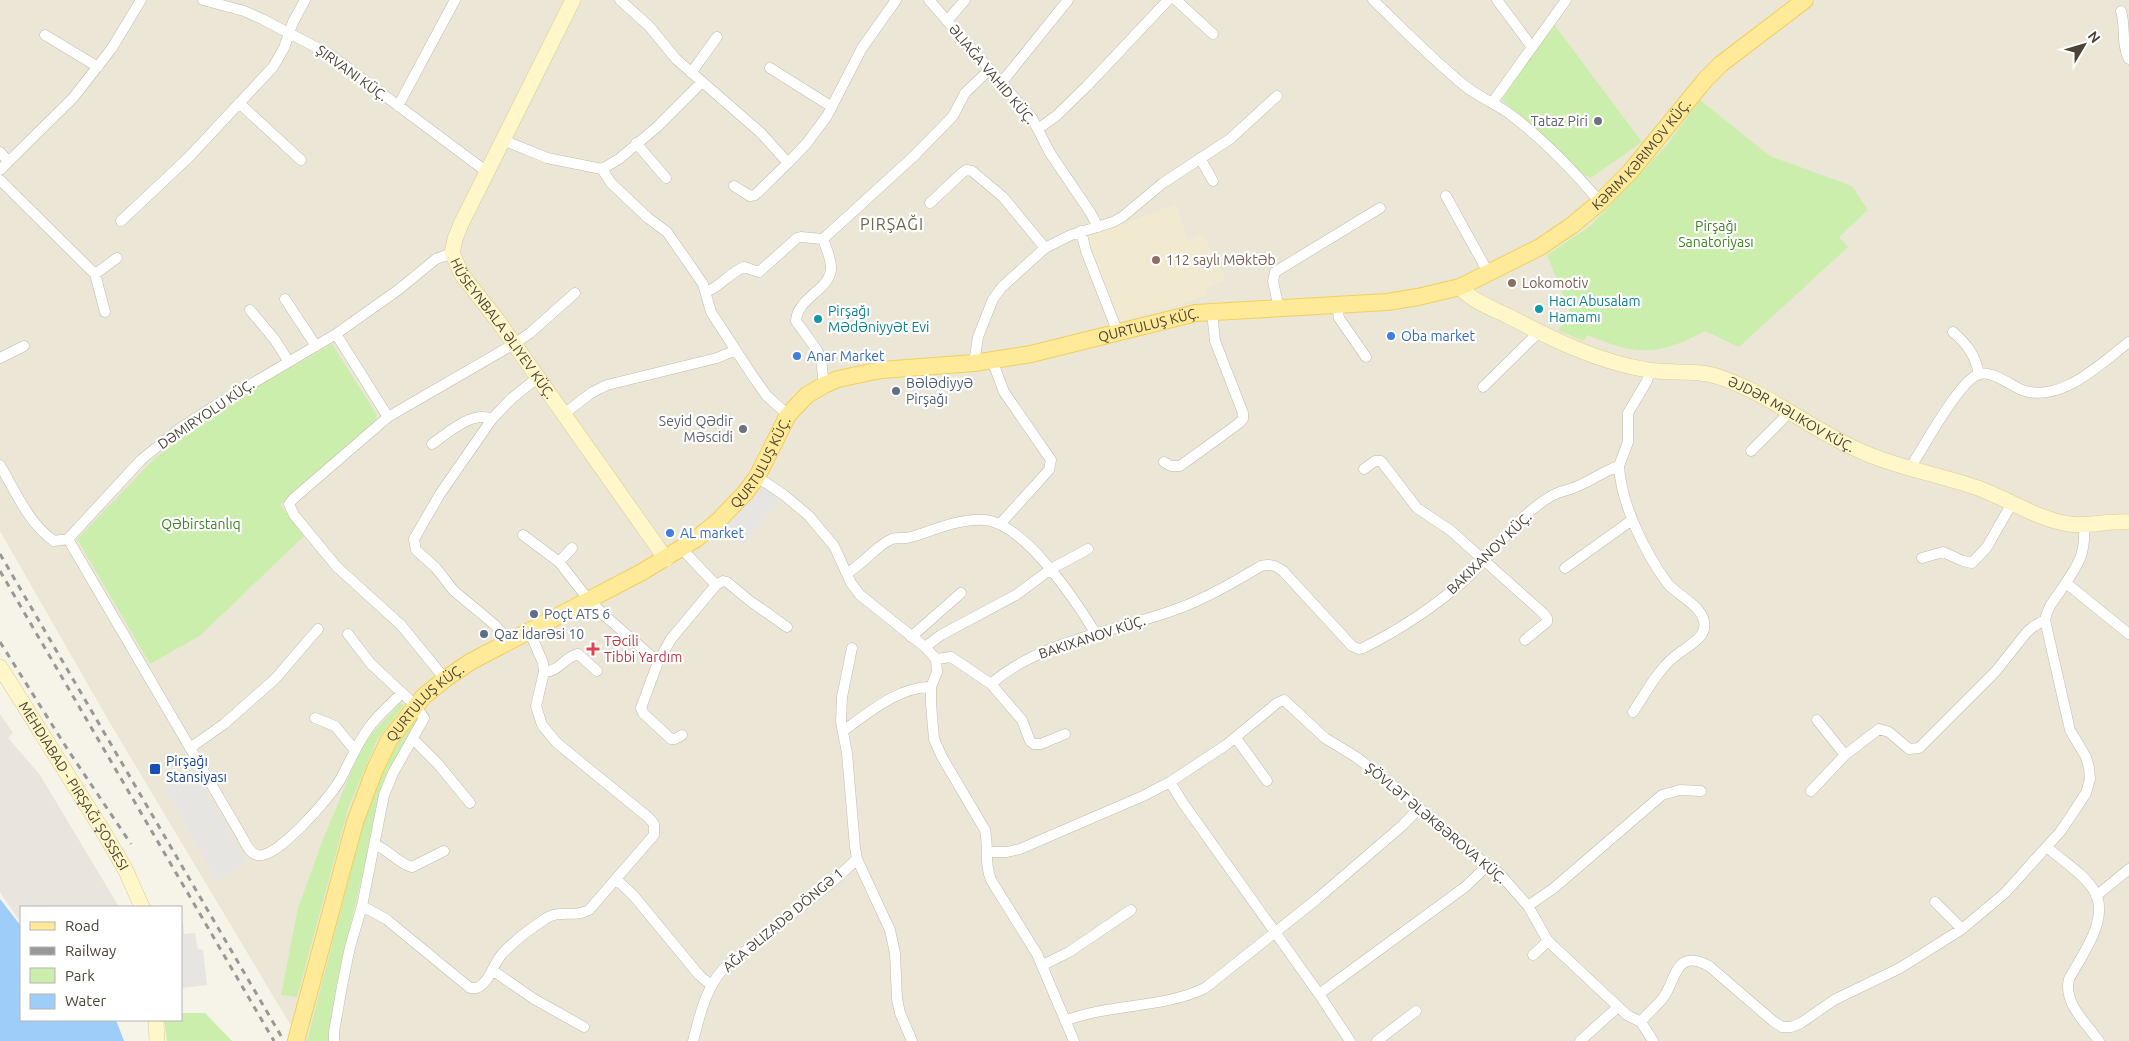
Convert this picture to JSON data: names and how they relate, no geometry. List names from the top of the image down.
{
  "streets": {
    "main road": ["KƏRIM KƏRIMOV KÜÇ.", "QURTULUŞ KÜÇ."],
    "street": [
      "ŞIRVANI KÜÇ.",
      "ƏLIAĞA VAHID KÜÇ.",
      "HÜSEYNBALA ƏLIYEV KÜÇ.",
      "DƏMIRYOLU KÜÇ.",
      "ƏJDƏR MƏLIKOV KÜÇ.",
      "ŞÖVLƏT ƏLƏKBƏROVA KÜÇ.",
      "AĞA ƏLIZADƏ DÖNGƏ 1"
    ]
  },
  "crossings": [
    ["ŞIRVANI KÜÇ.", "HÜSEYNBALA ƏLIYEV KÜÇ."],
    ["KƏRIM KƏRIMOV KÜÇ.", "QURTULUŞ KÜÇ."],
    ["KƏRIM KƏRIMOV KÜÇ.", "ƏJDƏR MƏLIKOV KÜÇ."],
    ["QURTULUŞ KÜÇ.", "HÜSEYNBALA ƏLIYEV KÜÇ."],
    ["QURTULUŞ KÜÇ.", "ƏJDƏR MƏLIKOV KÜÇ."],
    ["HÜSEYNBALA ƏLIYEV KÜÇ.", "DƏMIRYOLU KÜÇ."]
  ],
  "districts": ["PIRŞAĞI"],
  "parks": ["Pirşağı Sanatoriyası", "Qəbirstanlıq"],
  "places": {
    "other": [
      "Tataz Piri",
      "112 saylı Məktəb",
      "Lokomotiv",
      "Hacı Abusalam Hamamı",
      "Pirşağı Mədəniyyət Evi",
      "Oba market",
      "Anar Market",
      "Bələdiyyə Pirşağı",
      "Seyid Qədir Məscidi",
      "AL market",
      "Poçt ATS 6",
      "Qaz İdarəsi 10"
    ],
    "health": ["Təcili Tibbi Yardım"],
    "transit": ["Pirşağı Stansiyası"]
  },
  "legend": [
    "Road",
    "Railway",
    "Park",
    "Water"
  ],
  "north": "top right"
}
